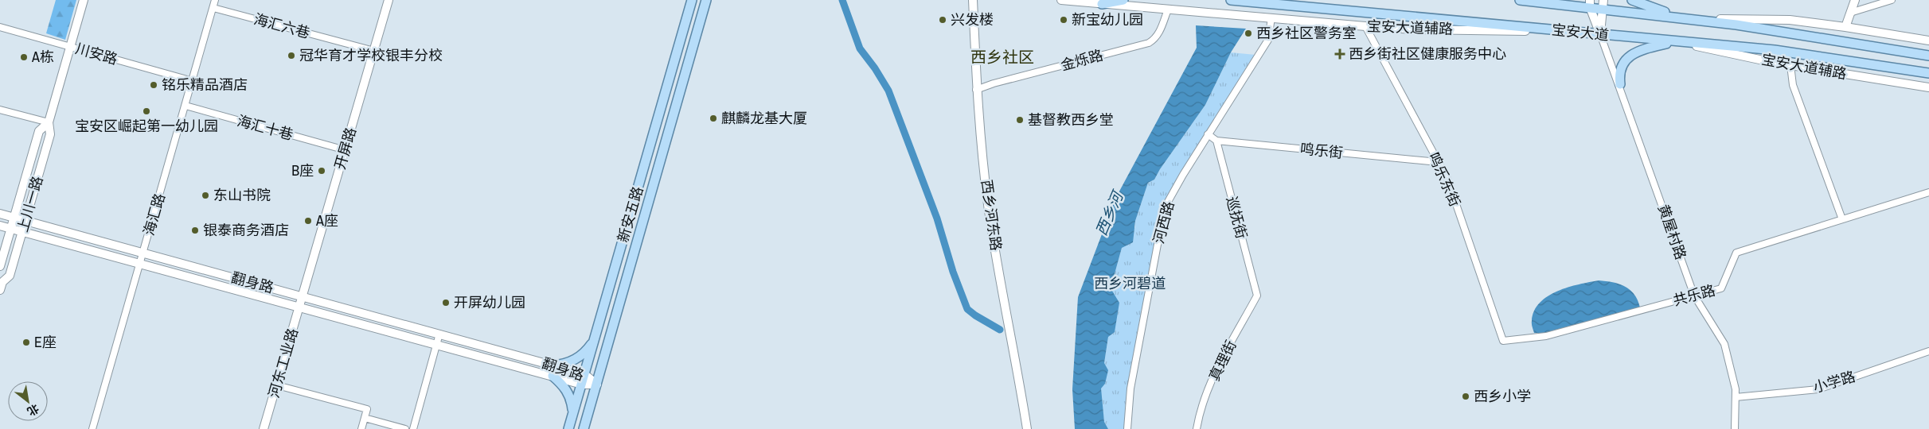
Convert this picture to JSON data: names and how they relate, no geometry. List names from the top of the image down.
{
  "streets": {
    "main road": [
      "宝安大道辅路",
      "宝安大道",
      "开屏路",
      "上川一路",
      "新安五路",
      "西乡河东路",
      "翻身路",
      "河东工业路"
    ],
    "street": [
      "海汇六巷",
      "川安路",
      "金烁路",
      "海汇十巷",
      "鸣乐街",
      "鸣乐东街",
      "海汇路",
      "巡抚街",
      "河西路",
      "黄屋村路",
      "共乐路",
      "真理街",
      "小学路"
    ]
  },
  "crossings": [
    ["海汇六巷", "开屏路"],
    ["海汇六巷", "海汇路"],
    ["宝安大道辅路", "宝安大道"],
    ["宝安大道辅路", "金烁路"],
    ["宝安大道辅路", "鸣乐东街"],
    ["宝安大道辅路", "河西路"],
    ["宝安大道", "黄屋村路"],
    ["川安路", "上川一路"],
    ["川安路", "海汇路"],
    ["金烁路", "西乡河东路"],
    ["海汇十巷", "开屏路"],
    ["海汇十巷", "海汇路"],
    ["开屏路", "翻身路"],
    ["开屏路", "河东工业路"],
    ["鸣乐街", "鸣乐东街"],
    ["鸣乐街", "巡抚街"],
    ["鸣乐东街", "共乐路"],
    ["上川一路", "翻身路"],
    ["海汇路", "翻身路"],
    ["新安五路", "翻身路"],
    ["巡抚街", "真理街"],
    ["黄屋村路", "共乐路"],
    ["黄屋村路", "小学路"],
    ["翻身路", "河东工业路"]
  ],
  "districts": ["西乡社区"],
  "water": ["西乡河"],
  "parks": ["西乡河碧道"],
  "places": {
    "other": [
      "兴发楼",
      "新宝幼儿园",
      "西乡社区警务室",
      "冠华育才学校银丰分校",
      "A栋",
      "铭乐精品酒店",
      "宝安区崛起第一幼儿园",
      "麒麟龙基大厦",
      "基督教西乡堂",
      "B座",
      "东山书院",
      "A座",
      "银泰商务酒店",
      "开屏幼儿园",
      "E座",
      "西乡小学"
    ],
    "health": ["西乡街社区健康服务中心"]
  },
  "north": "bottom right"
}
